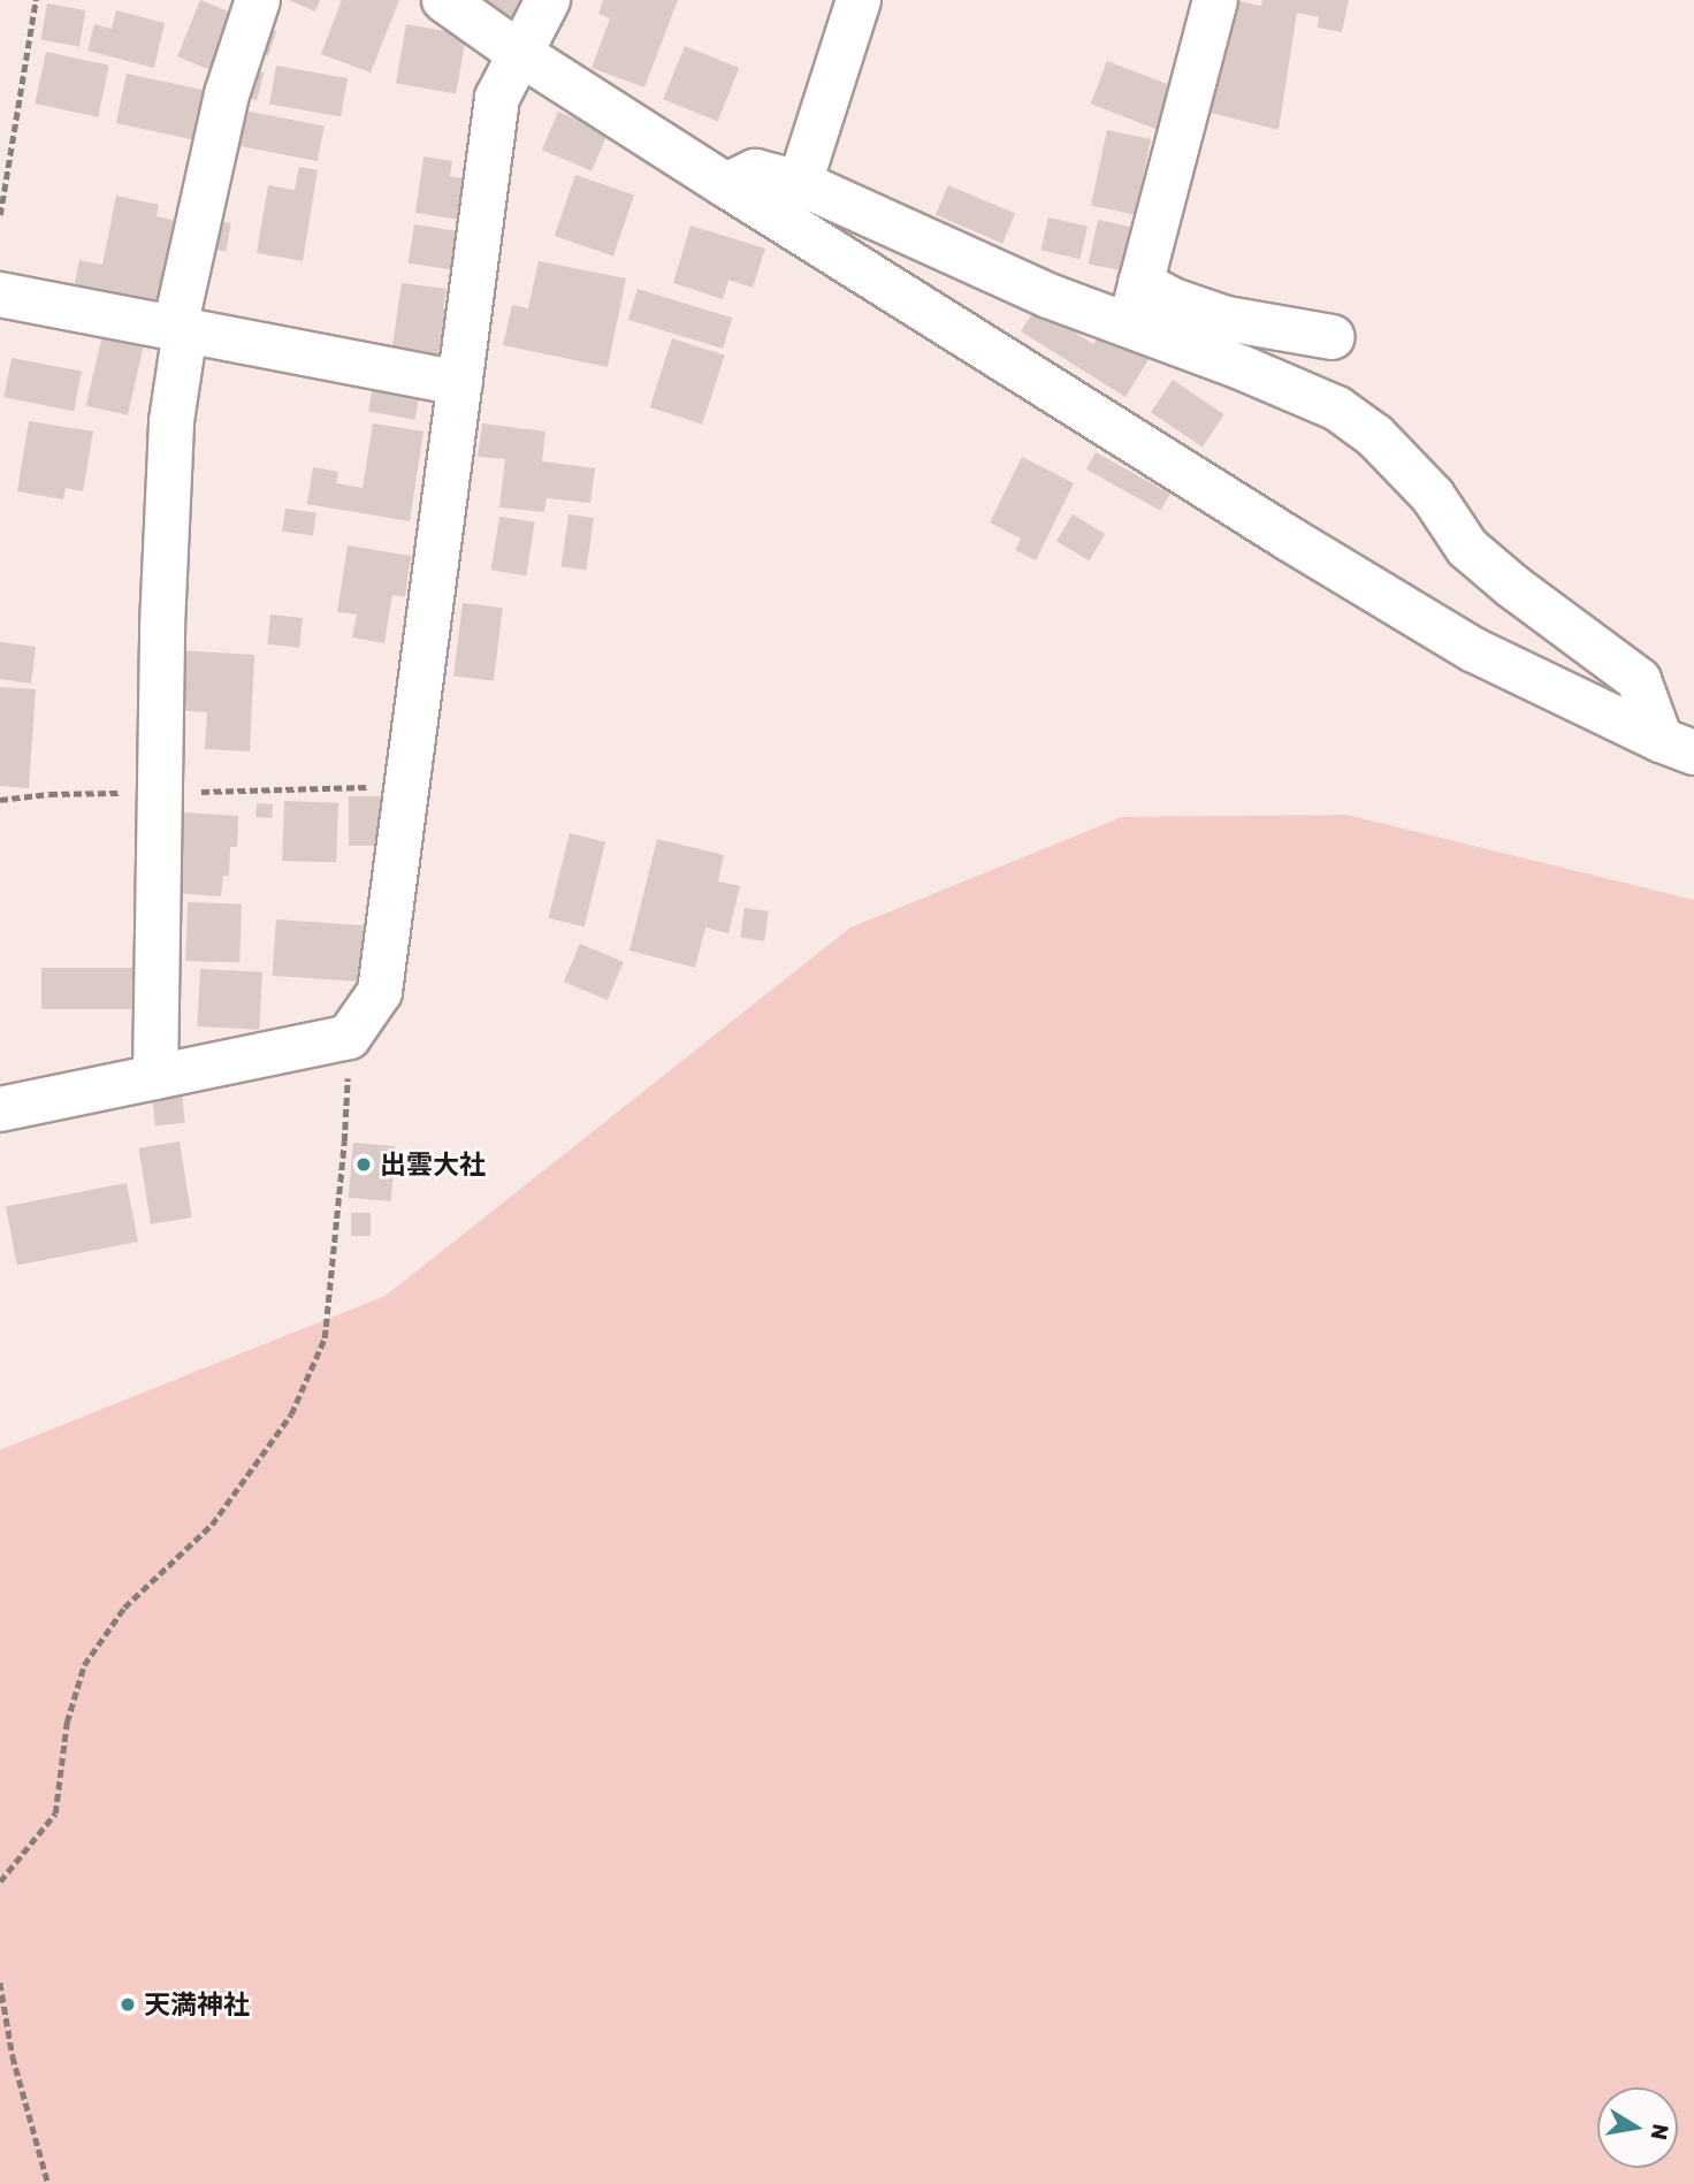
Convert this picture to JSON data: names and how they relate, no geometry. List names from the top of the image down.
{
  "places": ["出雲大社", "天満神社"],
  "north": "right"
}
